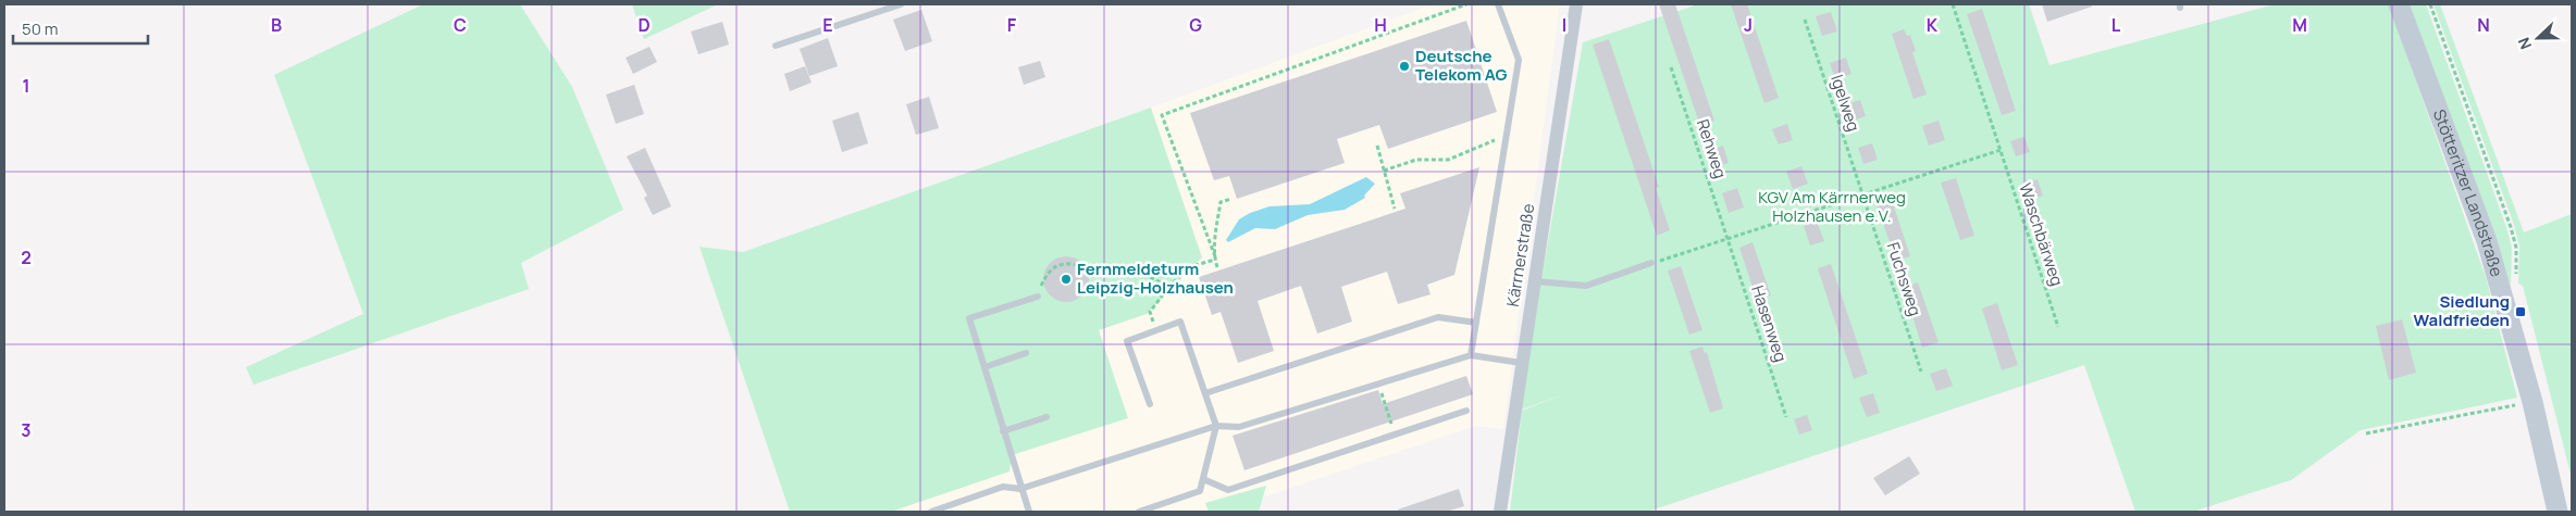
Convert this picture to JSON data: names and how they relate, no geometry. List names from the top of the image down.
{
  "streets": {
    "main road": ["Stötteritzer Landstraße"],
    "street": ["Kärrnerstraße"],
    "path": [
      "Igelweg",
      "Rehweg",
      "Waschbärweg",
      "Fuchsweg",
      "Hasenweg"
    ]
  },
  "crossings": [
    ["Igelweg", "Fuchsweg"],
    ["Rehweg", "Hasenweg"]
  ],
  "parks": ["KGV Am Kärrnerweg Holzhausen e.V."],
  "places": {
    "other": ["Deutsche Telekom AG", "Fernmeldeturm Leipzig-Holzhausen"],
    "transit": ["Siedlung Waldfrieden"]
  },
  "scale_bar": "50 m",
  "north": "left",
  "grid": {
    "columns": [
      "B",
      "C",
      "D",
      "E",
      "F",
      "G",
      "H",
      "I",
      "J",
      "K",
      "L",
      "M",
      "N"
    ],
    "rows": ["1", "2", "3"]
  }
}
